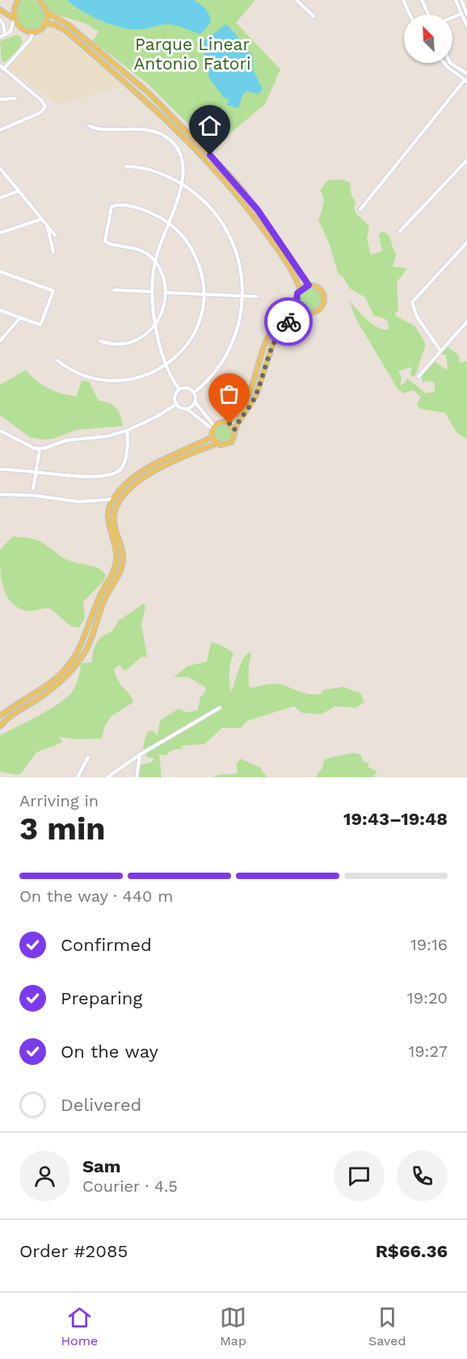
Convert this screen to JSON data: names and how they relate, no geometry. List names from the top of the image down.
{
  "parks": ["Parque Linear Antonio Fatori"],
  "north": "top left",
  "page": {
    "heading": ["3 min", "Arriving in", "19:43–19:48"],
    "panel": [
      "Sam",
      "Courier · 4.5",
      "Order #2085",
      "R$66.36"
    ],
    "bar": "On the way · 440 m",
    "list": [
      ["Confirmed", "19:16"],
      ["Preparing", "19:20"],
      ["On the way", "19:27"],
      "Delivered"
    ],
    "tabs": ["Home", "Map", "Saved"]
  }
}
